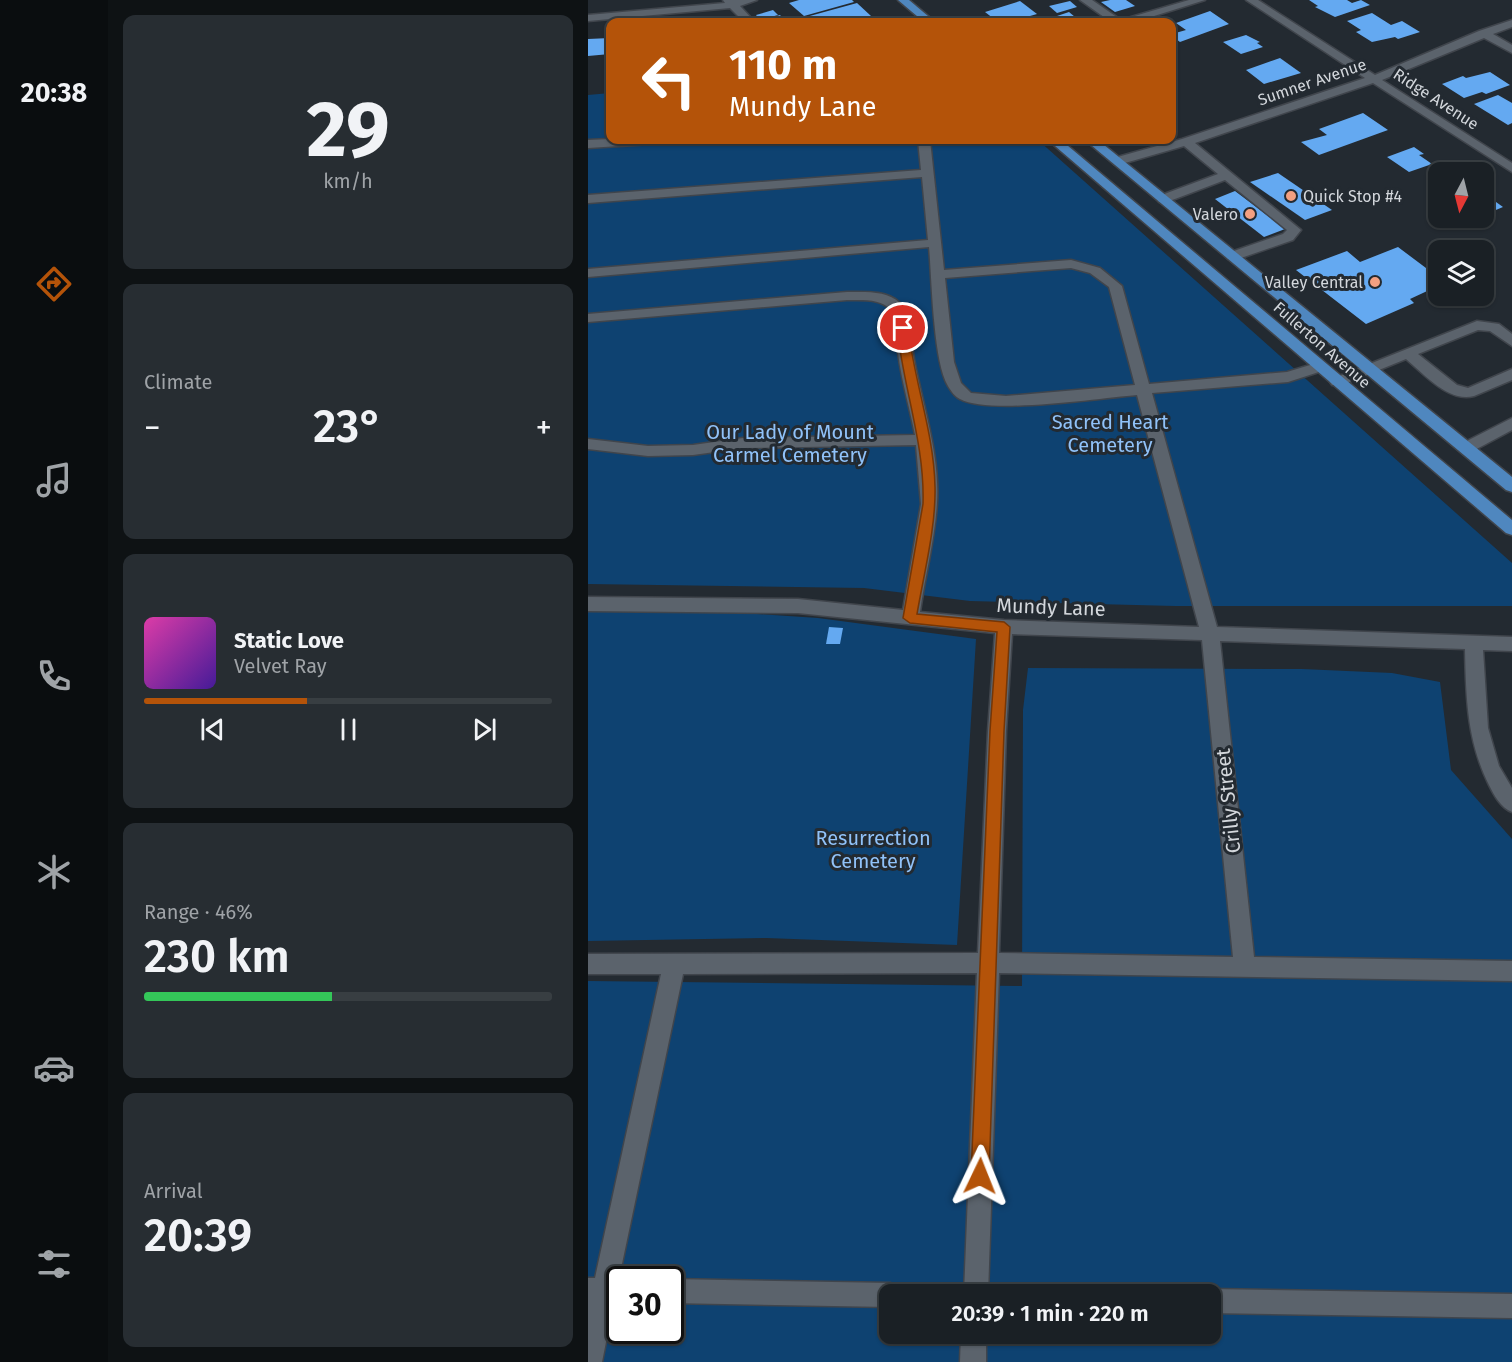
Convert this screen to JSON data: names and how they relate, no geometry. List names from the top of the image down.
{
  "streets": {
    "main road": ["Fullerton Avenue"],
    "street": [
      "Sumner Avenue",
      "Ridge Avenue",
      "Mundy Lane",
      "Crilly Street"
    ]
  },
  "crossings": [
    ["Sumner Avenue", "Ridge Avenue"],
    ["Sumner Avenue", "Fullerton Avenue"],
    ["Mundy Lane", "Crilly Street"]
  ],
  "parks": ["Sacred Heart Cemetery", "Our Lady of Mount Carmel Cemetery", "Resurrection Cemetery"],
  "places": ["Quick Stop #4", "Valero", "Valley Central"],
  "north": "bottom",
  "page": {
    "tabs": "20:38",
    "tile": [
      ["29", "km/h"],
      "Climate",
      ["Range · 46%", "230 km"],
      ["Arrival", "20:39"]
    ],
    "turn": ["110 m", "Mundy Lane"],
    "heat": ["−", "23°", "+"],
    "song": ["Static Love", "Velvet Ray"],
    "limit": "30",
    "trip": "20:39 · 1 min · 220 m"
  }
}
